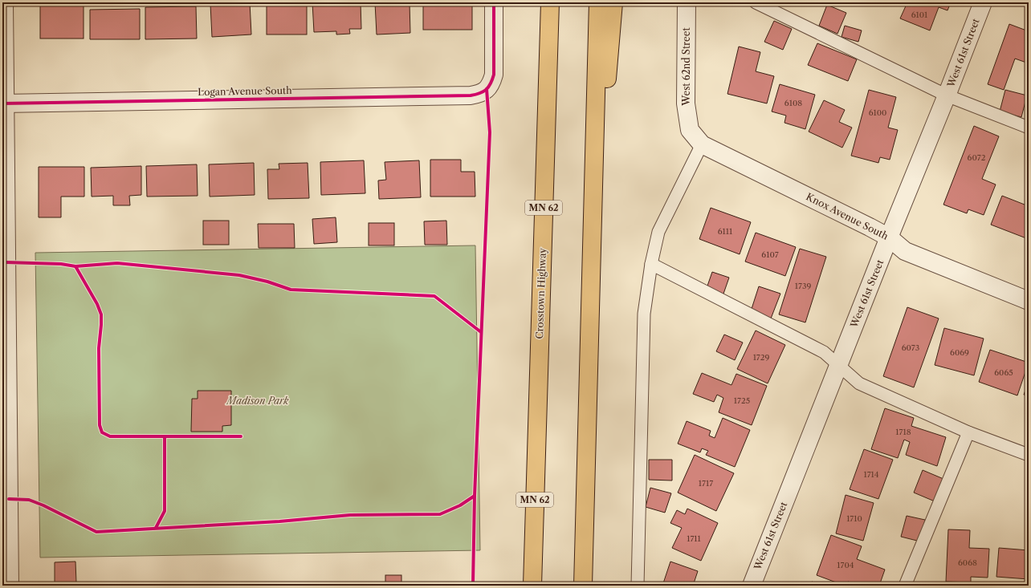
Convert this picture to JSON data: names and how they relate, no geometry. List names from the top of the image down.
{
  "streets": {
    "highway": ["MN 62", "Crosstown Highway"],
    "street": [
      "West 61st Street",
      "West 62nd Street",
      "Logan Avenue South",
      "Knox Avenue South"
    ]
  },
  "crossings": [
    ["West 61st Street", "Knox Avenue South"],
    ["West 62nd Street", "Knox Avenue South"]
  ],
  "parks": ["Madison Park"],
  "house_numbers": [
    "6101",
    "6108",
    "6100",
    "6072",
    "6111",
    "6107",
    "1739",
    "6073",
    "6069",
    "1729",
    "6065",
    "1725",
    "1718",
    "1714",
    "1717",
    "1710",
    "1711",
    "6068",
    "1704"
  ]
}
